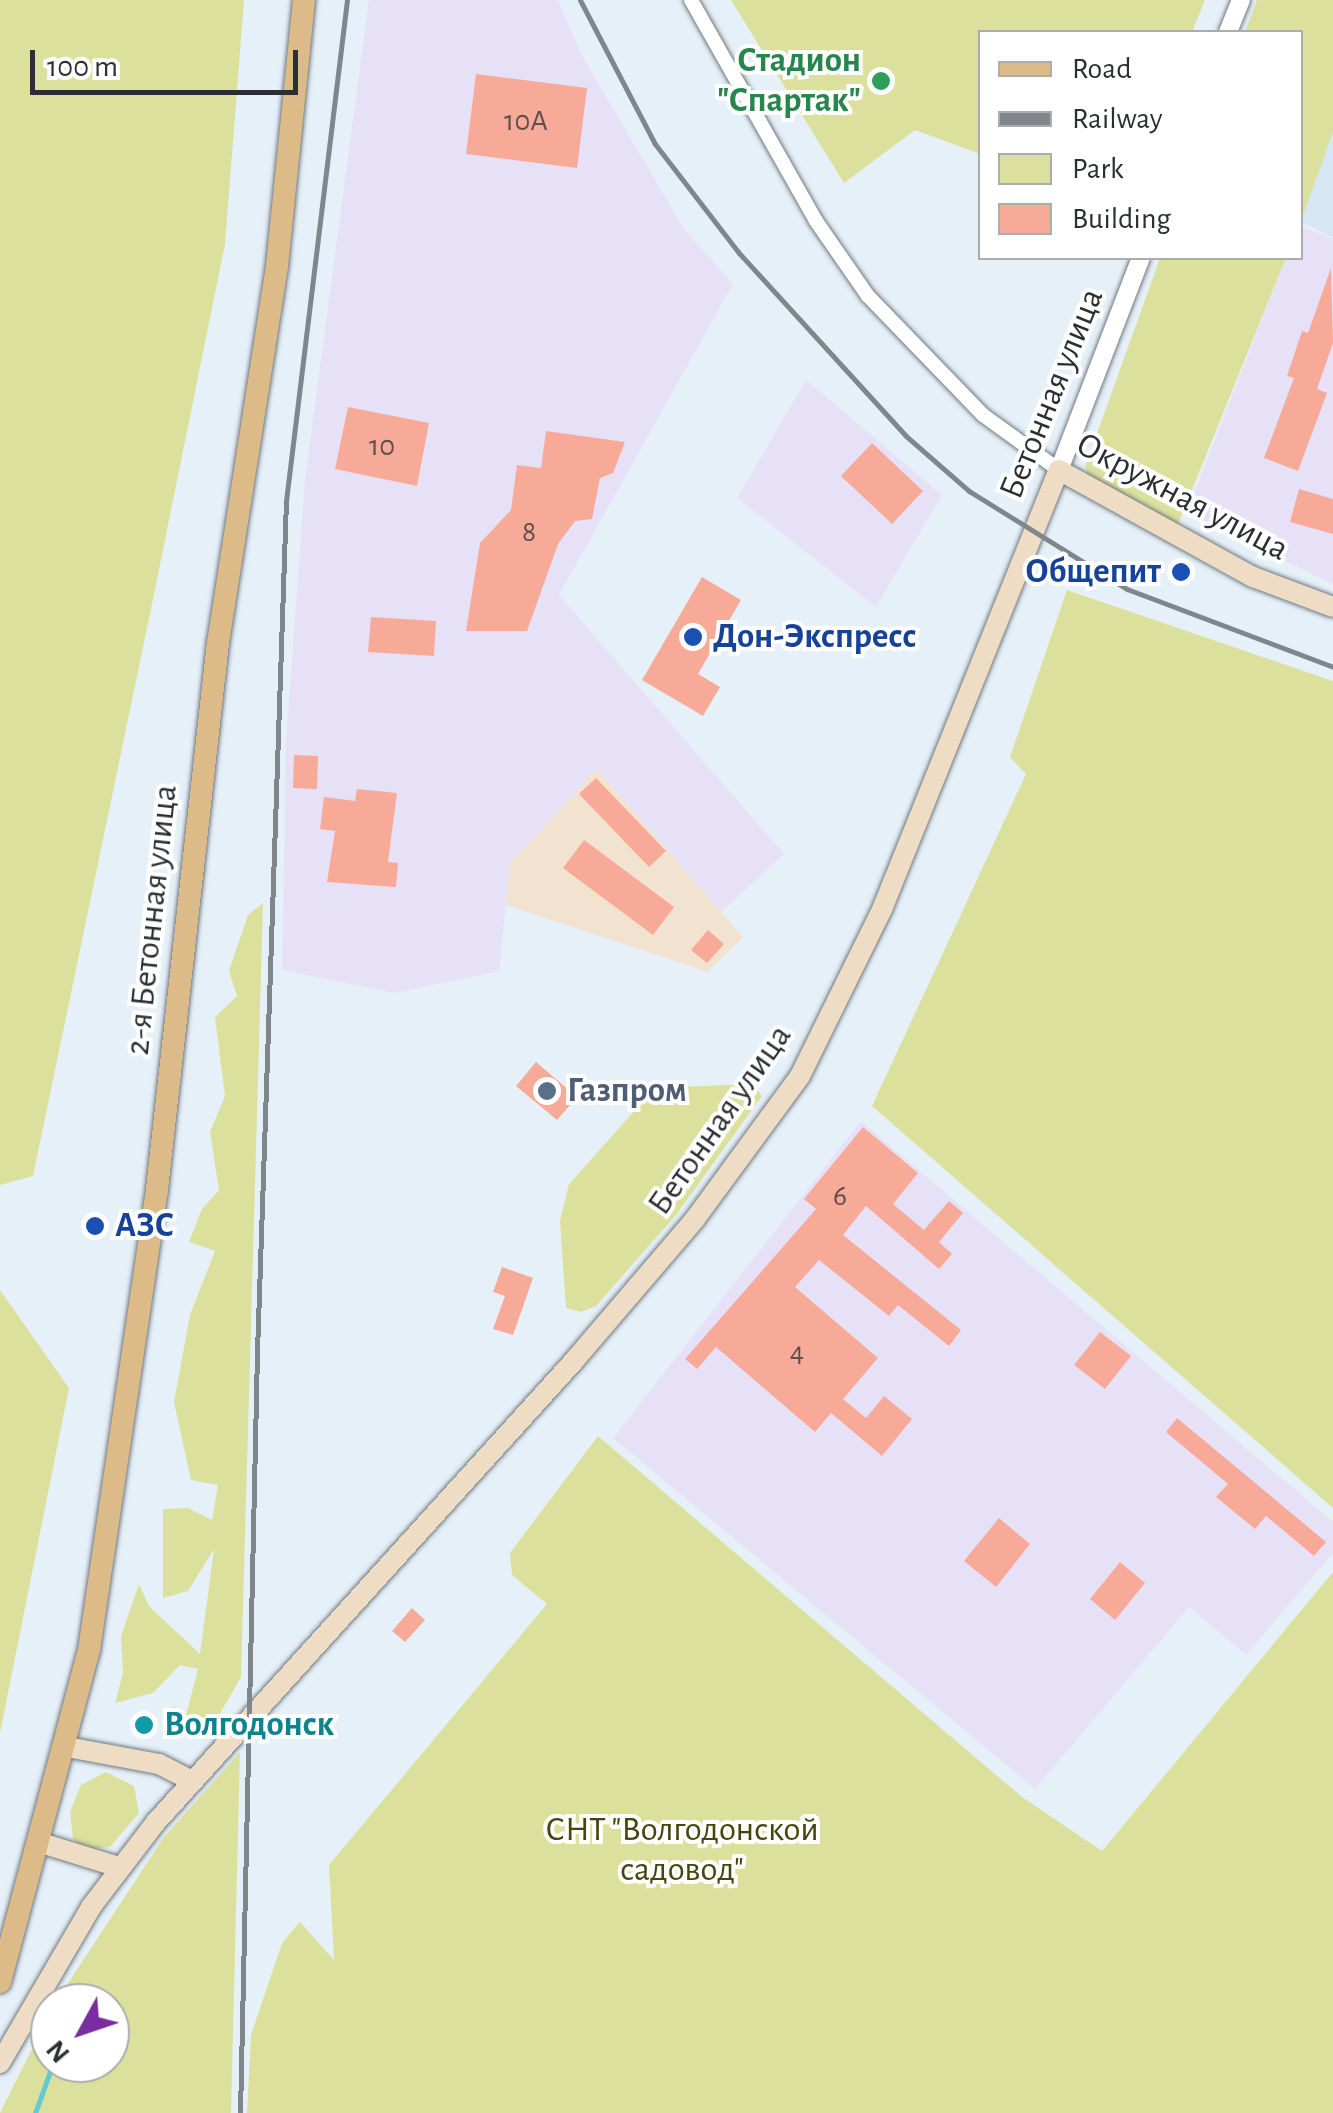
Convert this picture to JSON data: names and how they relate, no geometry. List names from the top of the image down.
{
  "streets": {
    "main road": ["Бетонная улица", "Окружная улица", "2-я Бетонная улица"]
  },
  "crossings": [
    ["Бетонная улица", "Окружная улица"]
  ],
  "parks": ["СНТ \"Волгодонской садовод\""],
  "places": [
    "Стадион \"Спартак\"",
    "Общепит",
    "Дон-Экспресс",
    "Газпром",
    "АЗС",
    "Волгодонск"
  ],
  "house_numbers": [
    "10А",
    "10",
    "8",
    "6",
    "4"
  ],
  "legend": [
    "Road",
    "Railway",
    "Park",
    "Building"
  ],
  "scale_bar": "100 m",
  "north": "bottom left"
}
